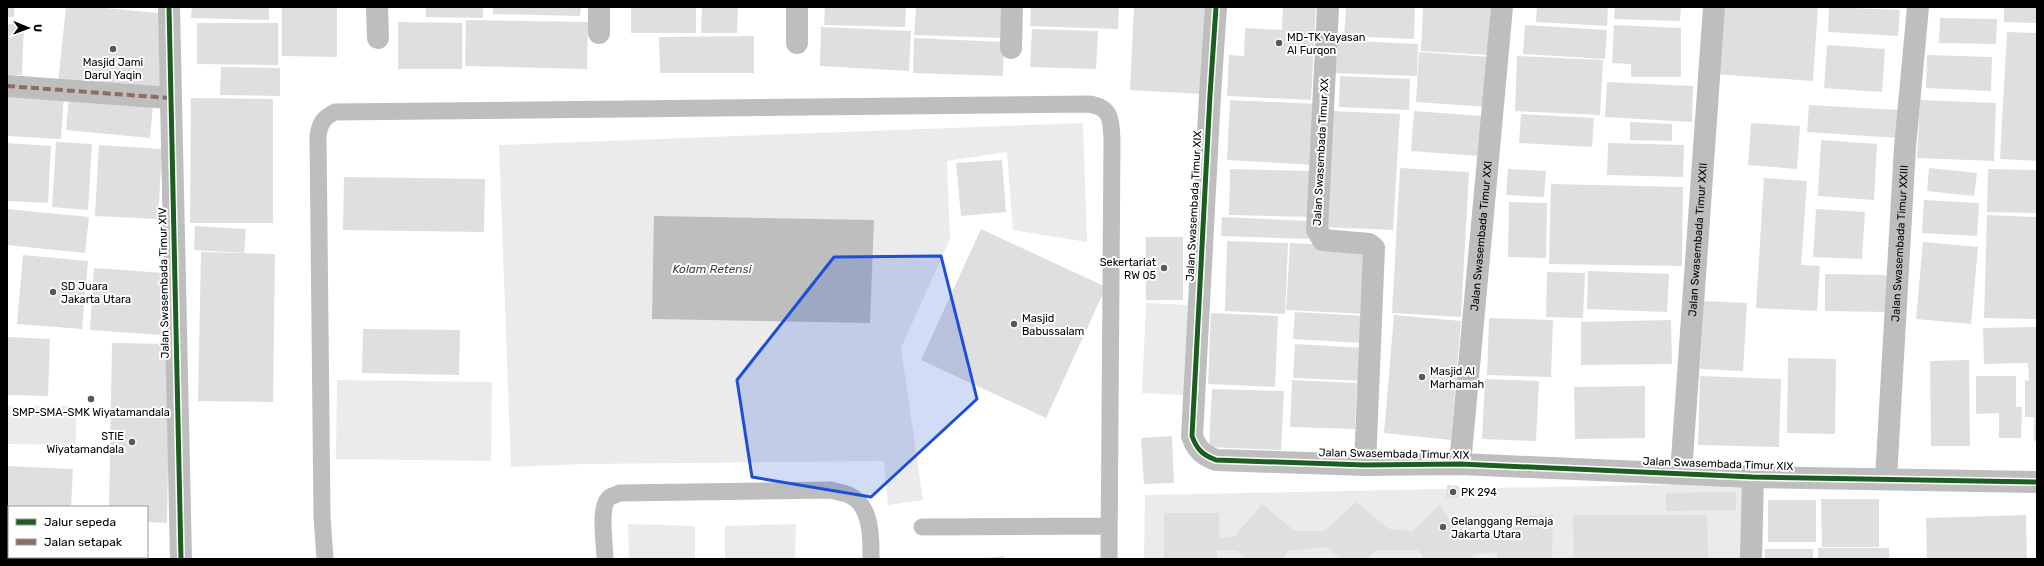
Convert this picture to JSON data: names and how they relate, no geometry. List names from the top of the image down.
{
  "streets": {
    "street": [
      "Jalan Swasembada Timur XX",
      "Jalan Swasembada Timur XIX",
      "Jalan Swasembada Timur XXI",
      "Jalan Swasembada Timur XXII",
      "Jalan Swasembada Timur XXIII",
      "Jalan Swasembada Timur XIV"
    ]
  },
  "crossings": [
    ["Jalan Swasembada Timur XX", "Jalan Swasembada Timur XIX"],
    ["Jalan Swasembada Timur XIX", "Jalan Swasembada Timur XXI"],
    ["Jalan Swasembada Timur XIX", "Jalan Swasembada Timur XXII"],
    ["Jalan Swasembada Timur XIX", "Jalan Swasembada Timur XXIII"]
  ],
  "water": ["Kolam Retensi"],
  "places": [
    "MD-TK Yayasan Al Furqon",
    "Masjid Jami Darul Yaqin",
    "Sekertariat RW 05",
    "SD Juara Jakarta Utara",
    "Masjid Babussalam",
    "Masjid Al Marhamah",
    "SMP-SMA-SMK Wiyatamandala",
    "STIE Wiyatamandala",
    "PK 294",
    "Gelanggang Remaja Jakarta Utara"
  ],
  "legend": ["Jalur sepeda", "Jalan setapak"],
  "north": "right"
}
